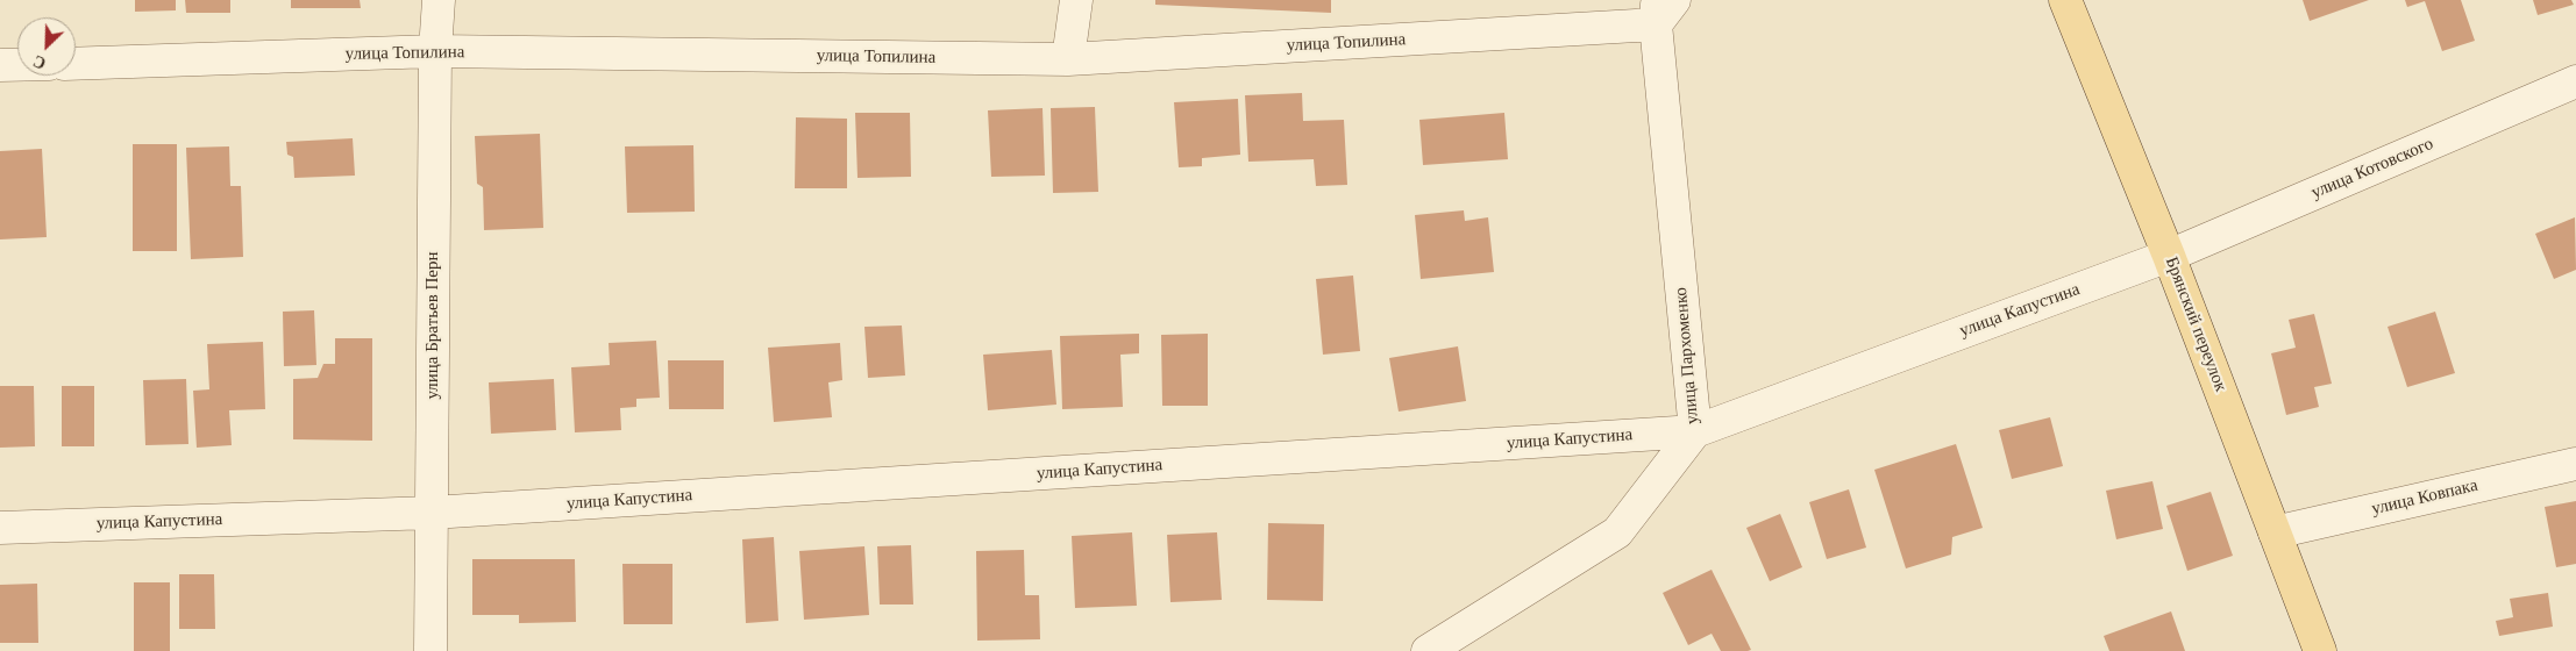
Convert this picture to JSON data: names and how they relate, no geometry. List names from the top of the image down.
{
  "streets": {
    "main road": ["Брянский переулок"],
    "street": [
      "улица Топилина",
      "улица Котовского",
      "улица Капустина",
      "улица Братьев Перн",
      "улица Пархоменко",
      "улица Ковпака"
    ]
  },
  "crossings": [
    ["улица Топилина", "улица Братьев Перн"],
    ["улица Топилина", "улица Пархоменко"],
    ["улица Котовского", "улица Капустина"],
    ["улица Котовского", "Брянский переулок"],
    ["улица Капустина", "Брянский переулок"],
    ["улица Капустина", "улица Братьев Перн"],
    ["улица Капустина", "улица Пархоменко"],
    ["Брянский переулок", "улица Ковпака"]
  ],
  "north": "bottom left"
}
